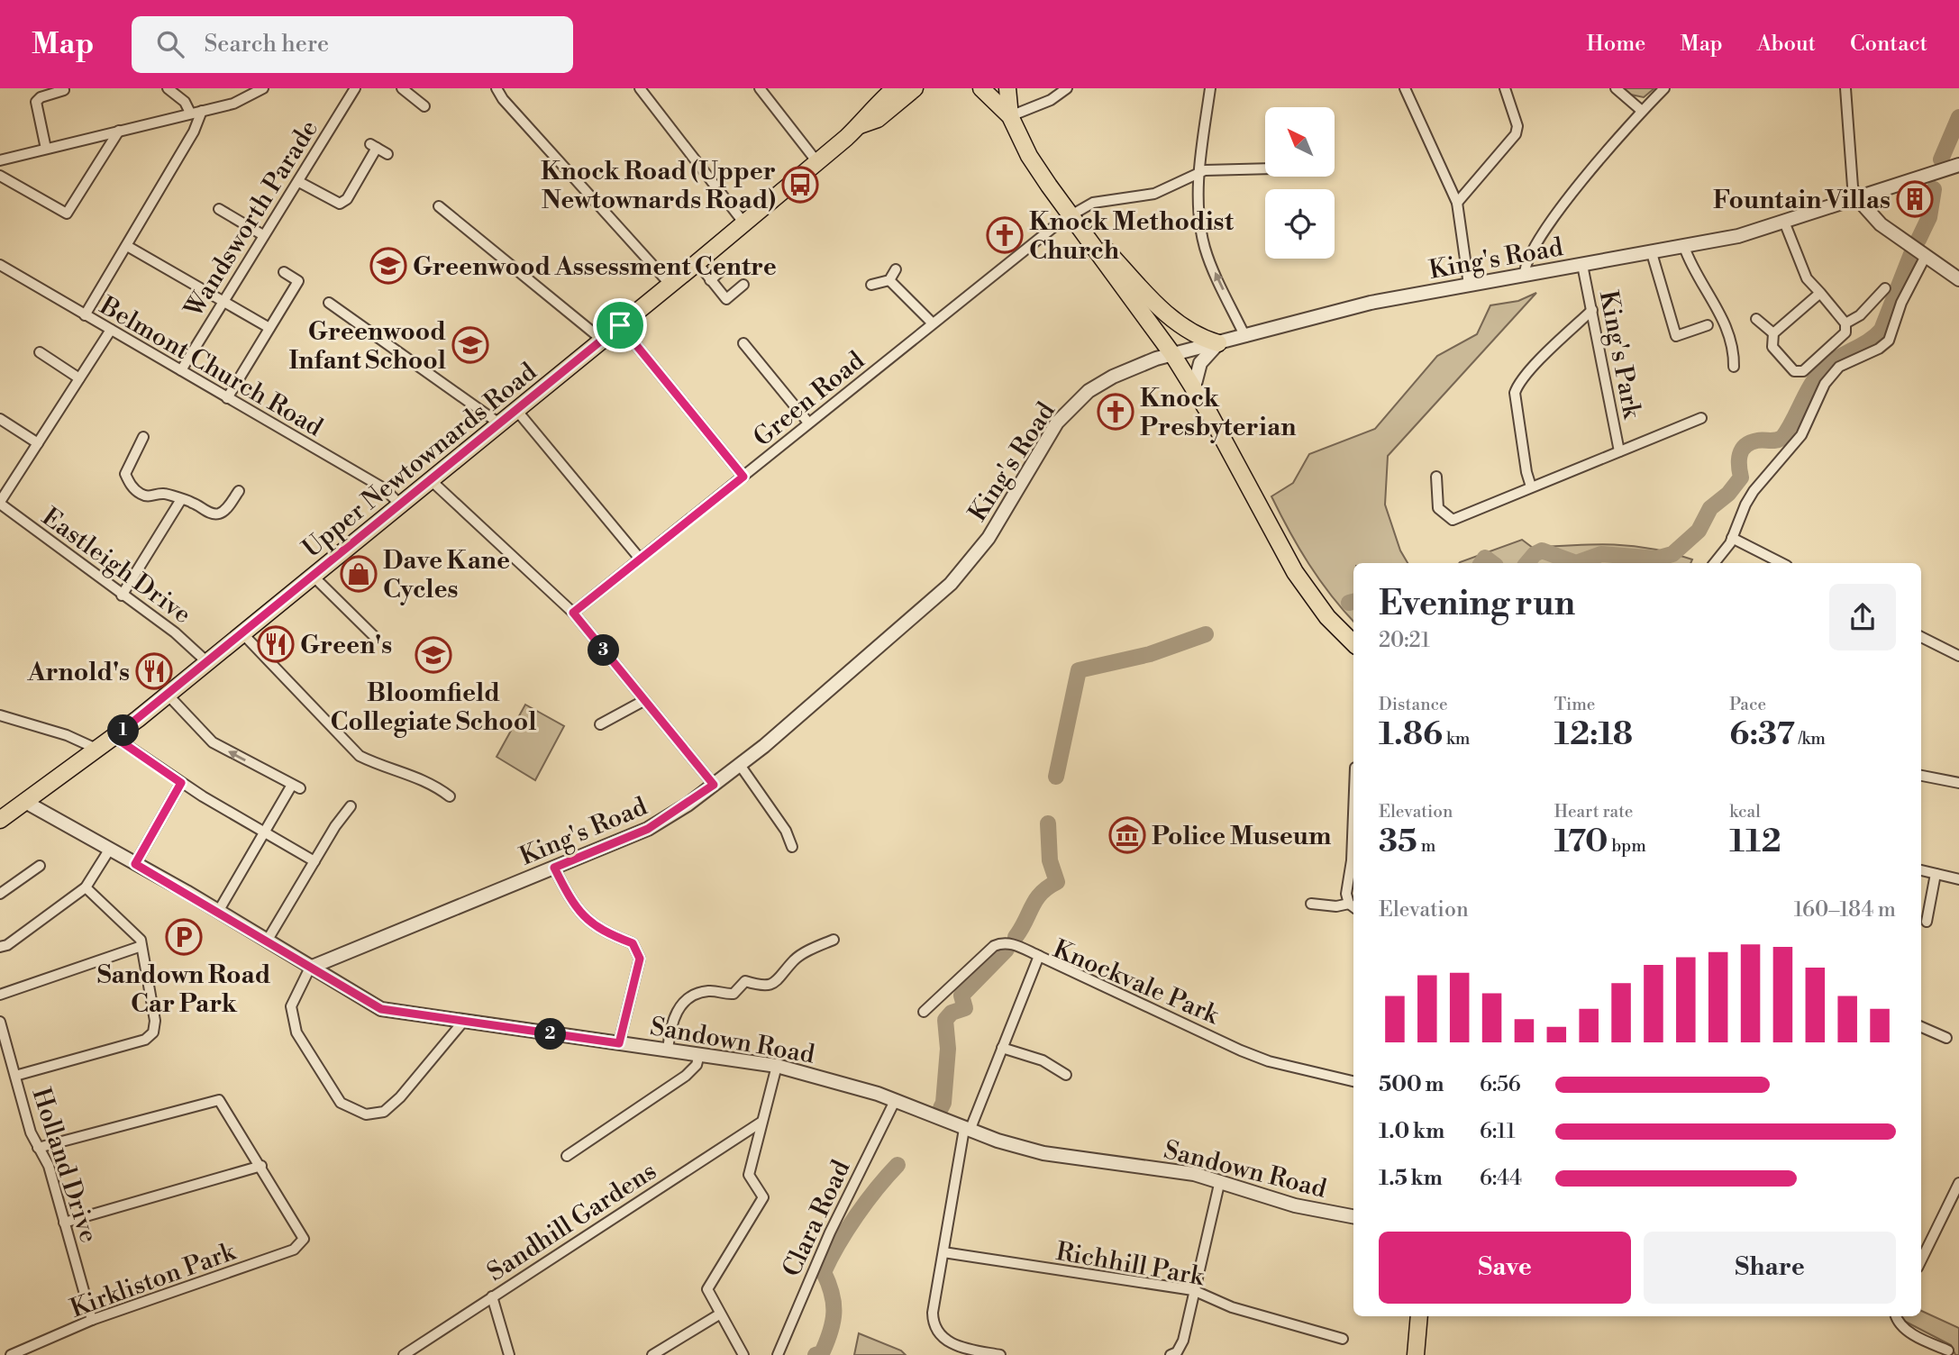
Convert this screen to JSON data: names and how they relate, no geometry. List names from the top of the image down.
{
  "streets": {
    "main road": ["Upper Newtownards Road"],
    "street": [
      "Wandsworth Parade",
      "King's Road",
      "King's Park",
      "Belmont Church Road",
      "Green Road",
      "Eastleigh Drive",
      "Knockvale Park",
      "Sandown Road",
      "Holland Drive",
      "Clara Road",
      "Sandhill Gardens",
      "Richhill Park",
      "Kirkliston Park"
    ]
  },
  "crossings": [
    ["Wandsworth Parade", "Belmont Church Road"],
    ["King's Road", "King's Park"],
    ["King's Road", "Sandown Road"],
    ["Belmont Church Road", "Upper Newtownards Road"],
    ["Upper Newtownards Road", "Eastleigh Drive"],
    ["Upper Newtownards Road", "Sandown Road"],
    ["Knockvale Park", "Sandown Road"],
    ["Knockvale Park", "Richhill Park"],
    ["Sandown Road", "Clara Road"],
    ["Holland Drive", "Kirkliston Park"]
  ],
  "places": {
    "bus stop": ["Knock Road (Upper Newtownards Road)"],
    "building": ["Fountain Villas"],
    "church": ["Knock Methodist Church", "Knock Presbyterian"],
    "school or university": ["Greenwood Assessment Centre", "Greenwood Infant School", "Bloomfield Collegiate School"],
    "shop": ["Dave Kane Cycles"],
    "restaurant": ["Green's", "Arnold's"],
    "museum": ["Police Museum"],
    "parking": ["Sandown Road Car Park"]
  },
  "north": "top left",
  "page": {
    "header": "Map",
    "search": "Search here",
    "nav": [
      "Home",
      "Map",
      "About",
      "Contact"
    ],
    "heading": ["Evening run", "20:21"],
    "pins": ["3", "1", "2"],
    "stats": [
      ["Distance", "1.86 km"],
      ["Time", "12:18"],
      ["Pace", "6:37 /km"],
      ["Elevation", "35 m"],
      ["Heart rate", "170 bpm"],
      ["kcal", "112"]
    ],
    "chart": ["Elevation", "160–184 m"],
    "list": [
      {
        "name": "500 m",
        "note": "6:56"
      },
      {
        "name": "1.0 km",
        "note": "6:11"
      },
      {
        "name": "1.5 km",
        "note": "6:44"
      }
    ],
    "buttons": ["Save", "Share"]
  }
}
